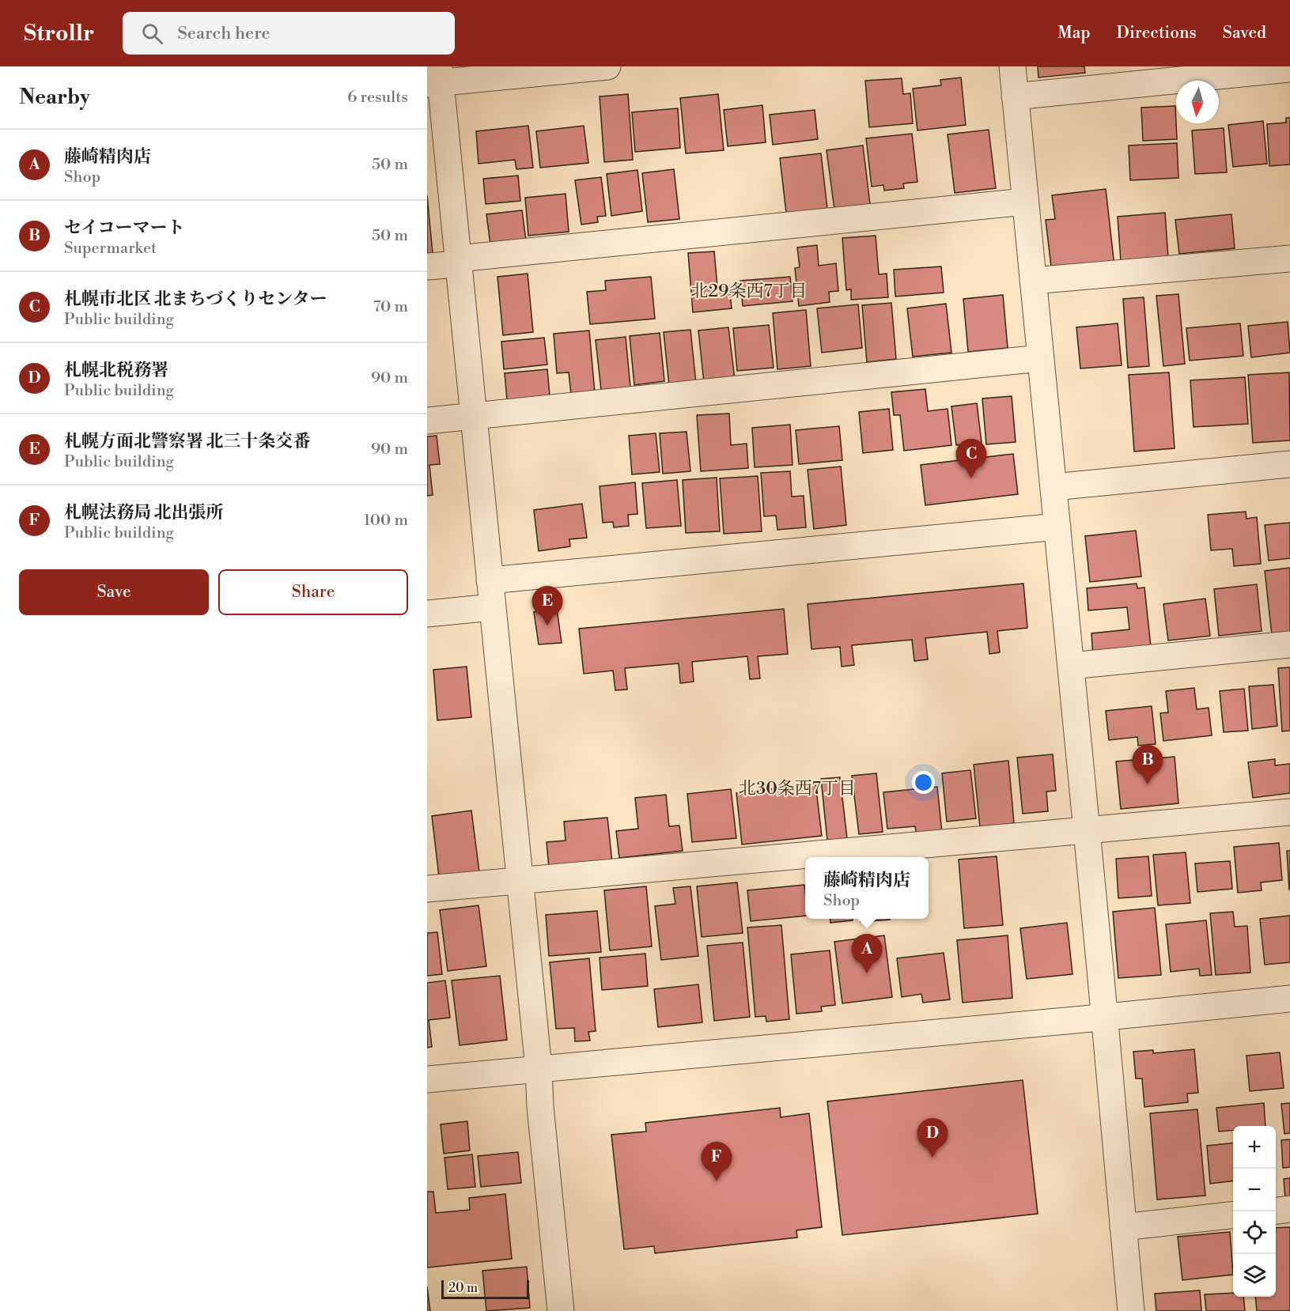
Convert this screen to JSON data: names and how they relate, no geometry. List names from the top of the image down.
{
  "districts": ["北29条西7丁目", "北30条西7丁目"],
  "scale_bar": "20 m",
  "north": "bottom",
  "page": {
    "header": "Strollr",
    "search": "Search here",
    "nav": ["Map", "Directions", "Saved"],
    "heading": ["Nearby", "6 results"],
    "list": [
      {
        "mark": "A",
        "name": "藤崎精肉店",
        "note": "Shop",
        "value": "50 m"
      },
      {
        "mark": "B",
        "name": "セイコーマート",
        "note": "Supermarket",
        "value": "50 m"
      },
      {
        "mark": "C",
        "name": "札幌市北区 北まちづくりセンター",
        "note": "Public building",
        "value": "70 m"
      },
      {
        "mark": "D",
        "name": "札幌北税務署",
        "note": "Public building",
        "value": "90 m"
      },
      {
        "mark": "E",
        "name": "札幌方面北警察署 北三十条交番",
        "note": "Public building",
        "value": "90 m"
      },
      {
        "mark": "F",
        "name": "札幌法務局 北出張所",
        "note": "Public building",
        "value": "100 m"
      }
    ],
    "pins": [
      "C",
      "E",
      "B",
      "A",
      "D",
      "F"
    ],
    "buttons": ["Save", "Share"],
    "popup": ["藤崎精肉店", "Shop"],
    "map_buttons": ["+", "−"],
    "scale": "20 m"
  }
}
